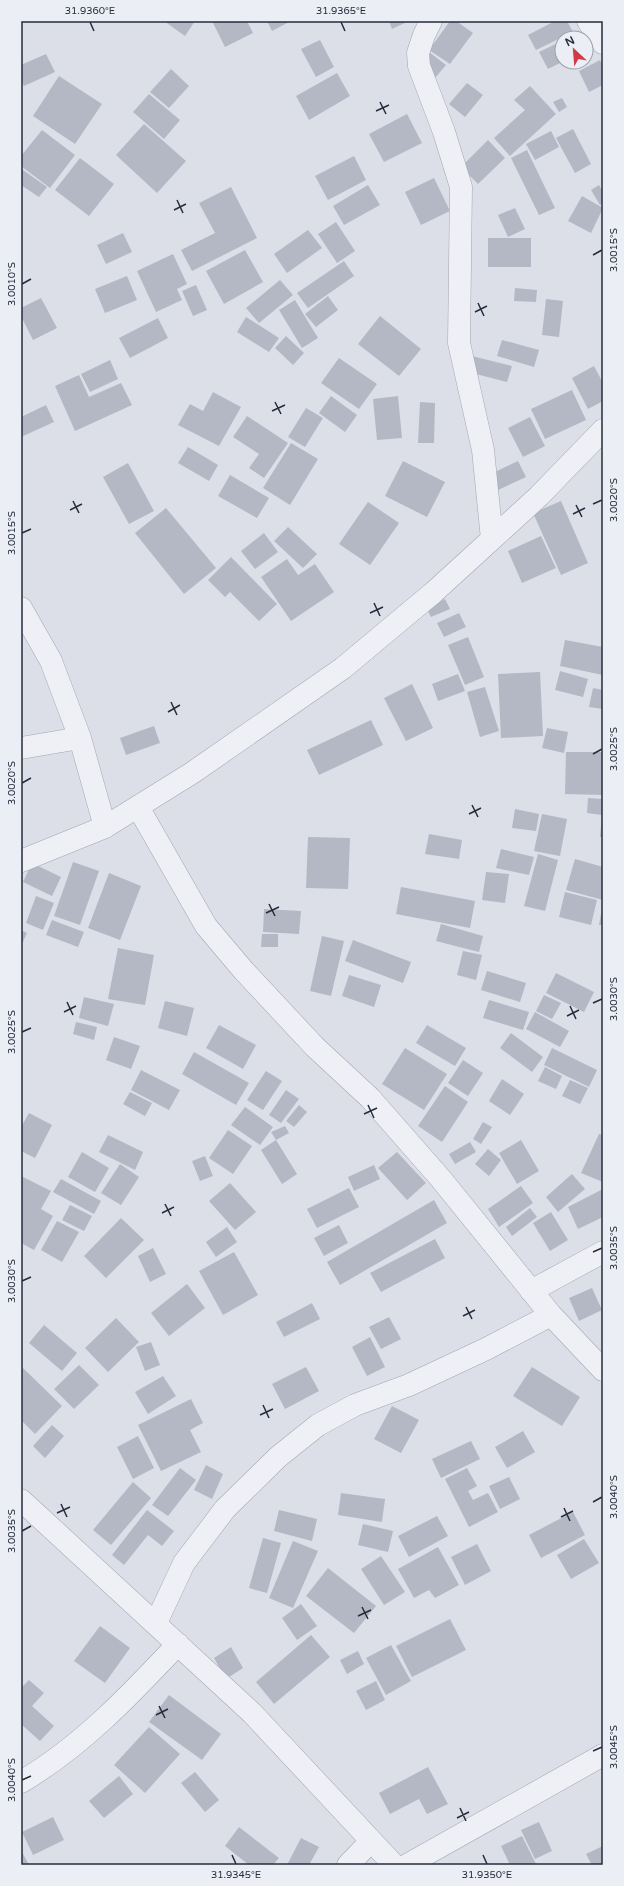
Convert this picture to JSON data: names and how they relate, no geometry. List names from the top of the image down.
{
  "north": "top left",
  "coordinates": [
    "31.9360°E",
    "31.9365°E",
    "3.0015°S",
    "3.0010°S",
    "3.0020°S",
    "3.0025°S",
    "3.0030°S",
    "3.0035°S",
    "3.0040°S",
    "3.0045°S",
    "31.9345°E",
    "31.9350°E"
  ]
}
